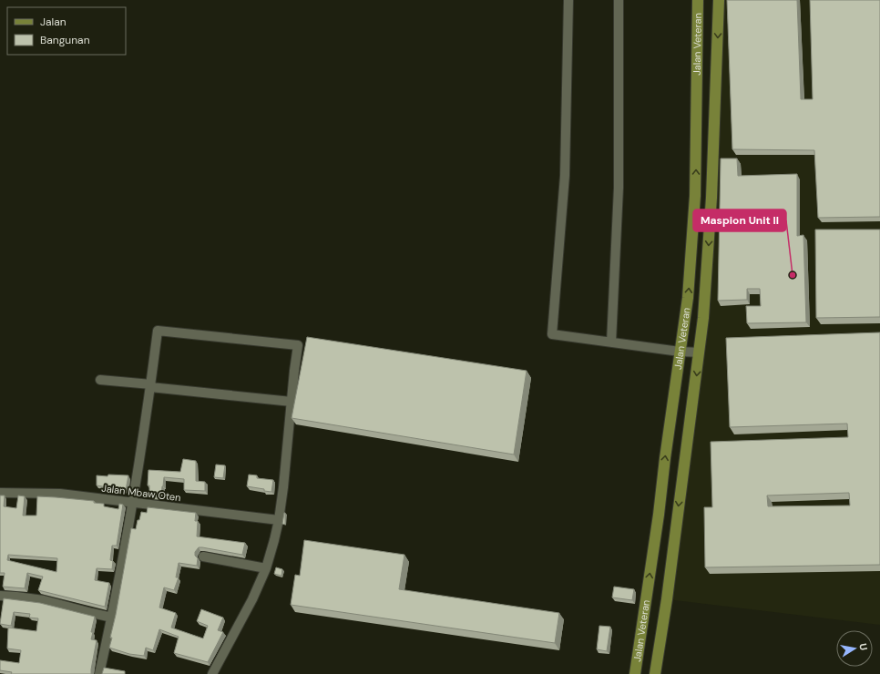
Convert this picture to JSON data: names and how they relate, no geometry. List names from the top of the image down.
{
  "streets": {
    "main road": ["Jalan Veteran"],
    "street": ["Jalan Mbaw Oten"]
  },
  "places": ["Maspion Unit II"],
  "legend": ["Jalan", "Bangunan"],
  "north": "right"
}
